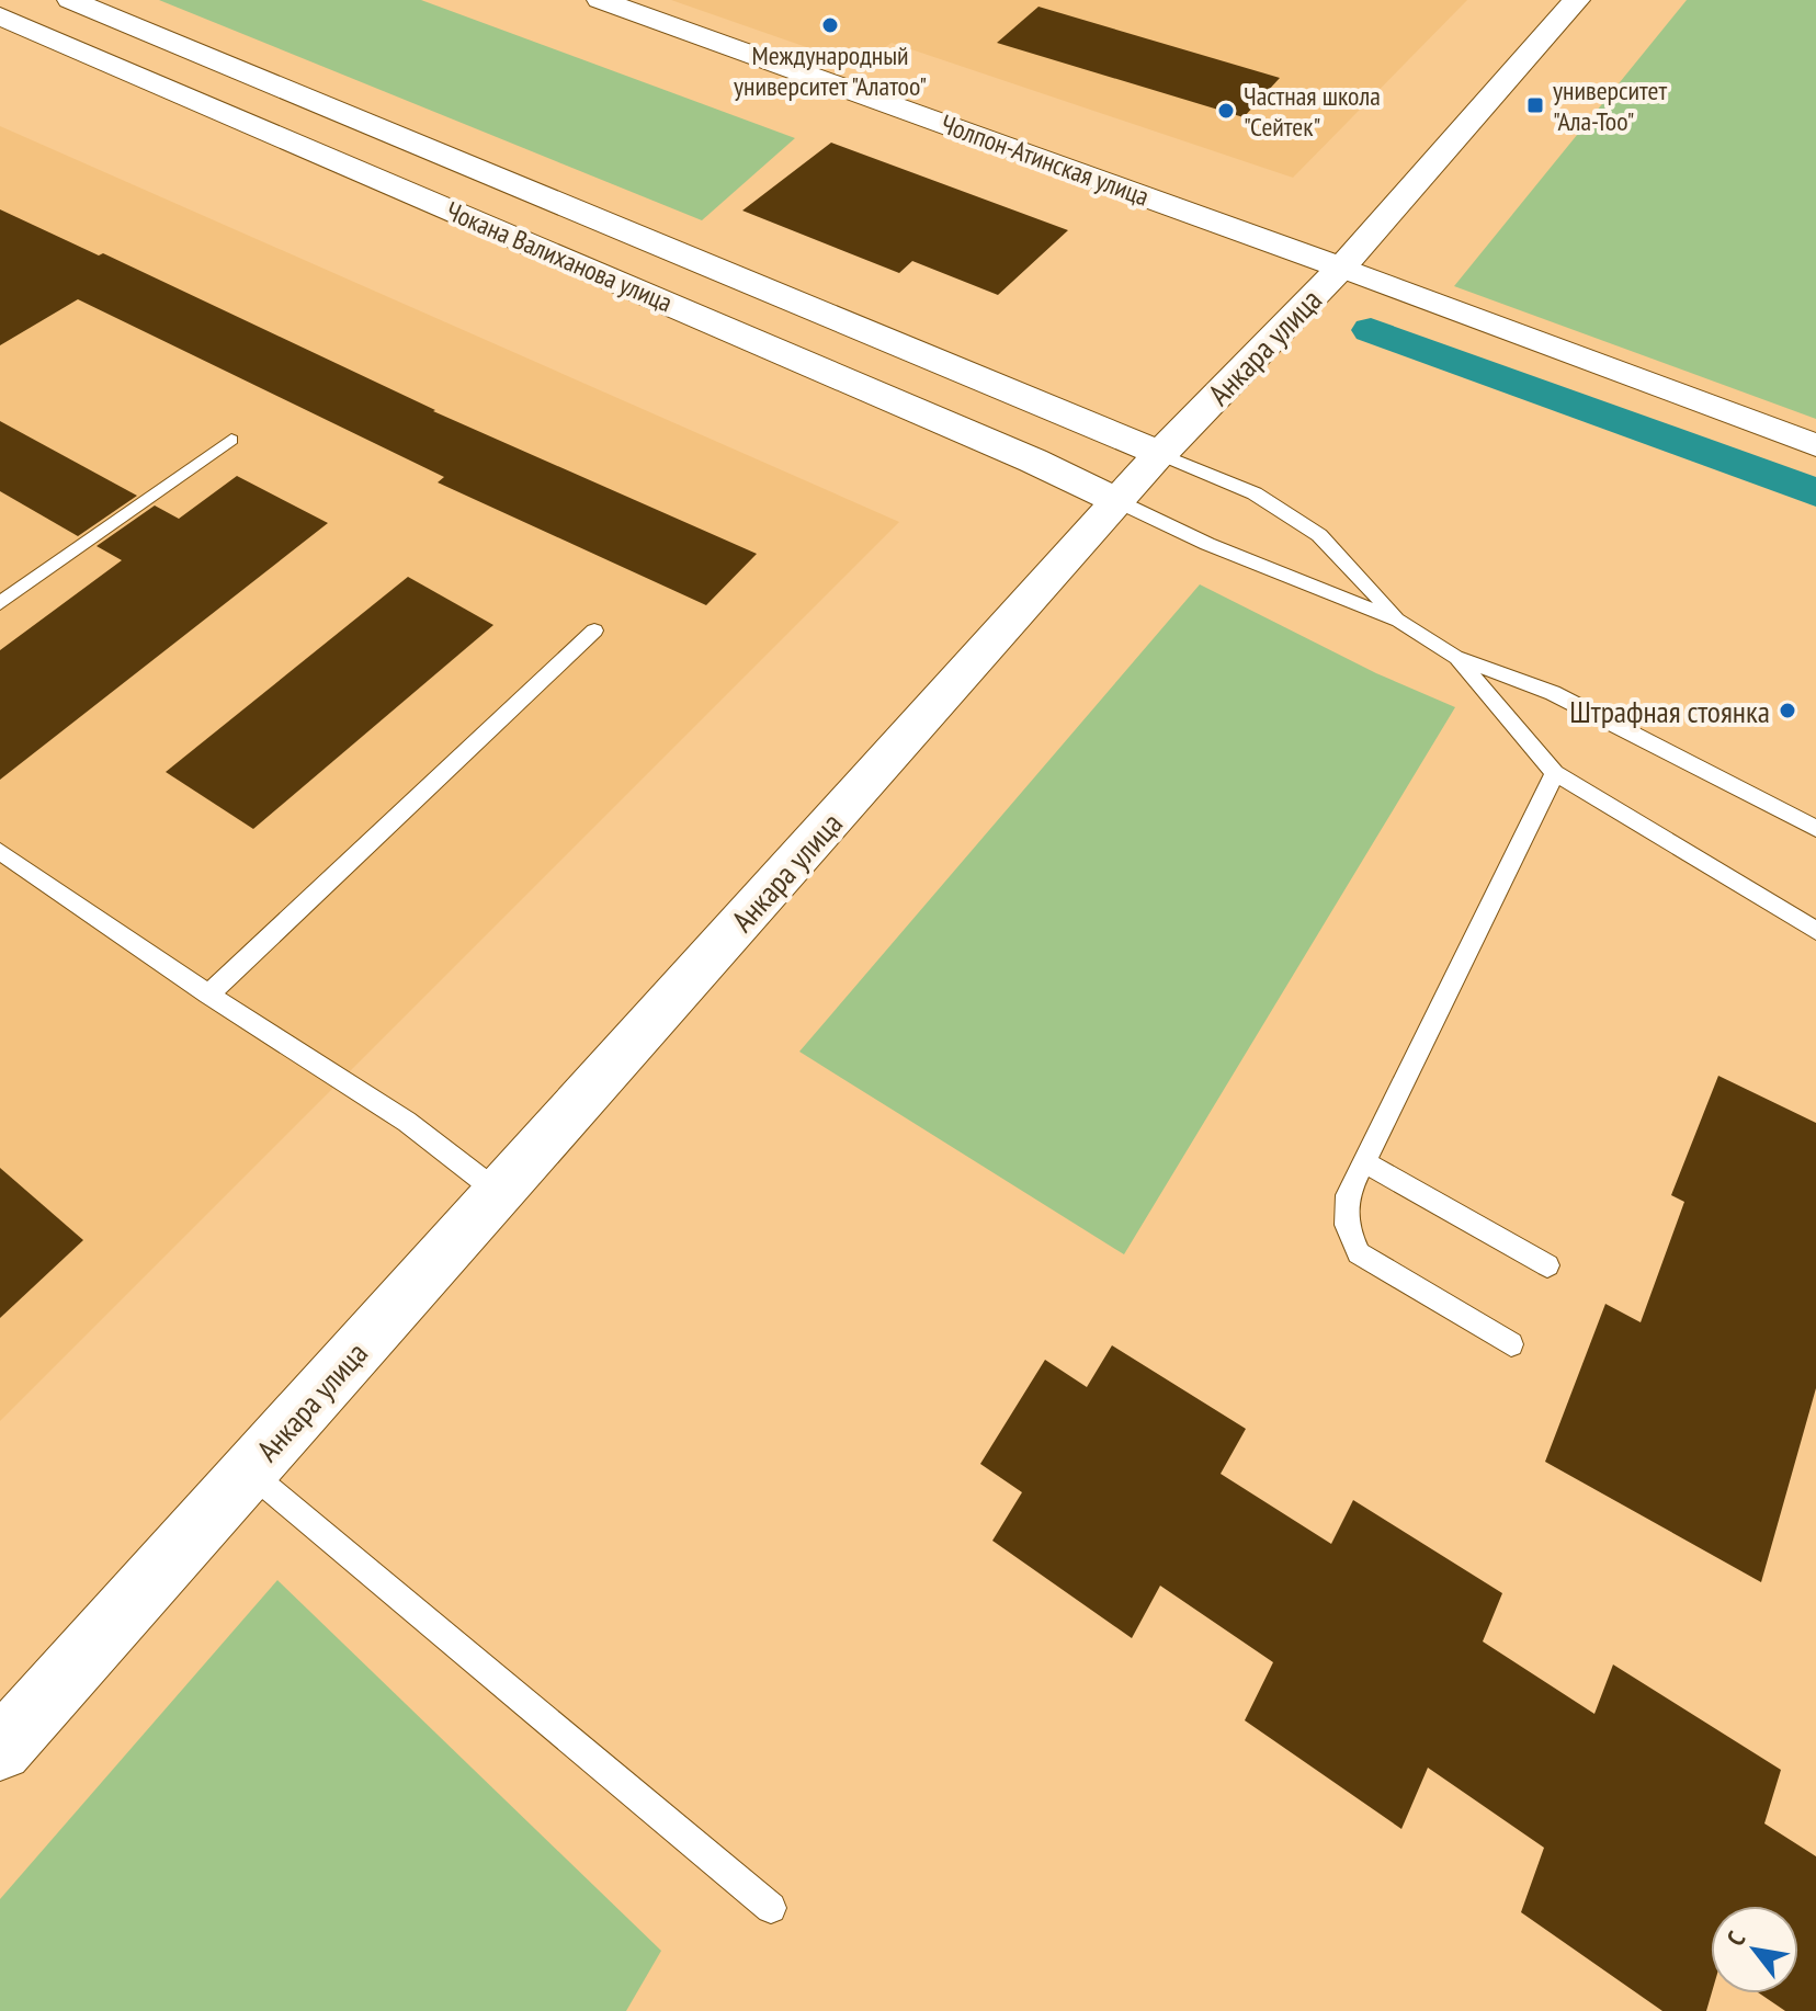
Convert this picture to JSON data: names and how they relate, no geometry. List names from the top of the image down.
{
  "streets": {
    "main road": ["Чолпон-Атинская улица", "Чокана Валиханова улица", "Анкара улица"]
  },
  "crossings": [
    ["Чолпон-Атинская улица", "Анкара улица"],
    ["Чокана Валиханова улица", "Анкара улица"]
  ],
  "places": {
    "other": ["Международный университет \"Алатоо\"", "Частная школа \"Сейтек\"", "Штрафная стоянка"],
    "transit": ["университет \"Ала-Тоо\""]
  },
  "north": "top left"
}
